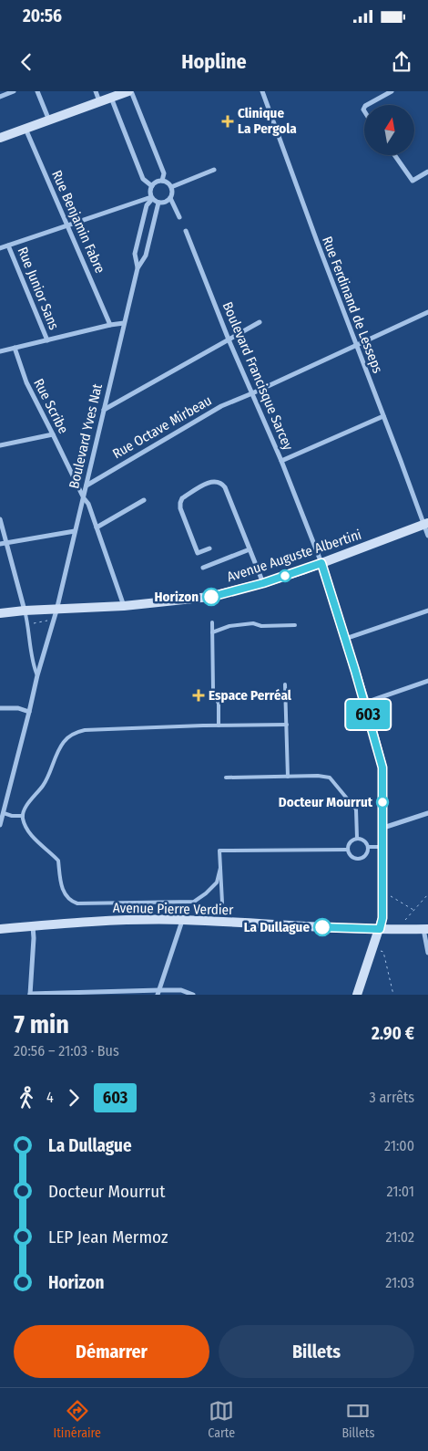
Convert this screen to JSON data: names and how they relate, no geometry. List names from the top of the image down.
{
  "streets": {
    "street": [
      "Rue Benjamin Fabre",
      "Rue Junior Sans",
      "Rue Ferdinand de Lesseps",
      "Boulevard Francisque Sarcey",
      "Rue Scribe",
      "Rue Octave Mirbeau",
      "Boulevard Yves Nat",
      "Avenue Auguste Albertini",
      "Avenue Pierre Verdier"
    ]
  },
  "crossings": [
    ["Rue Ferdinand de Lesseps", "Rue Octave Mirbeau"],
    ["Rue Ferdinand de Lesseps", "Avenue Auguste Albertini"],
    ["Boulevard Francisque Sarcey", "Rue Octave Mirbeau"],
    ["Boulevard Francisque Sarcey", "Avenue Auguste Albertini"],
    ["Rue Scribe", "Boulevard Yves Nat"],
    ["Rue Scribe", "Avenue Auguste Albertini"],
    ["Rue Octave Mirbeau", "Boulevard Yves Nat"],
    ["Boulevard Yves Nat", "Avenue Auguste Albertini"]
  ],
  "places": {
    "health": ["Clinique La Pergola", "Espace Perréal"],
    "other": ["Horizon", "Docteur Mourrut", "La Dullague"]
  },
  "lines": ["bus line 603"],
  "north": "top",
  "page": {
    "status": "20:56",
    "header": "Hopline",
    "on_map": "603",
    "heading": ["7 min", "20:56 – 21:03 · Bus", "2.90 €"],
    "legs": ["4", "603", "3 arrêts"],
    "list": [
      {
        "name": "La Dullague",
        "value": "21:00"
      },
      {
        "name": "Docteur Mourrut",
        "value": "21:01"
      },
      {
        "name": "LEP Jean Mermoz",
        "value": "21:02"
      },
      {
        "name": "Horizon",
        "value": "21:03"
      }
    ],
    "buttons": ["Démarrer", "Billets"],
    "tabs": ["Itinéraire", "Carte", "Billets"]
  }
}
